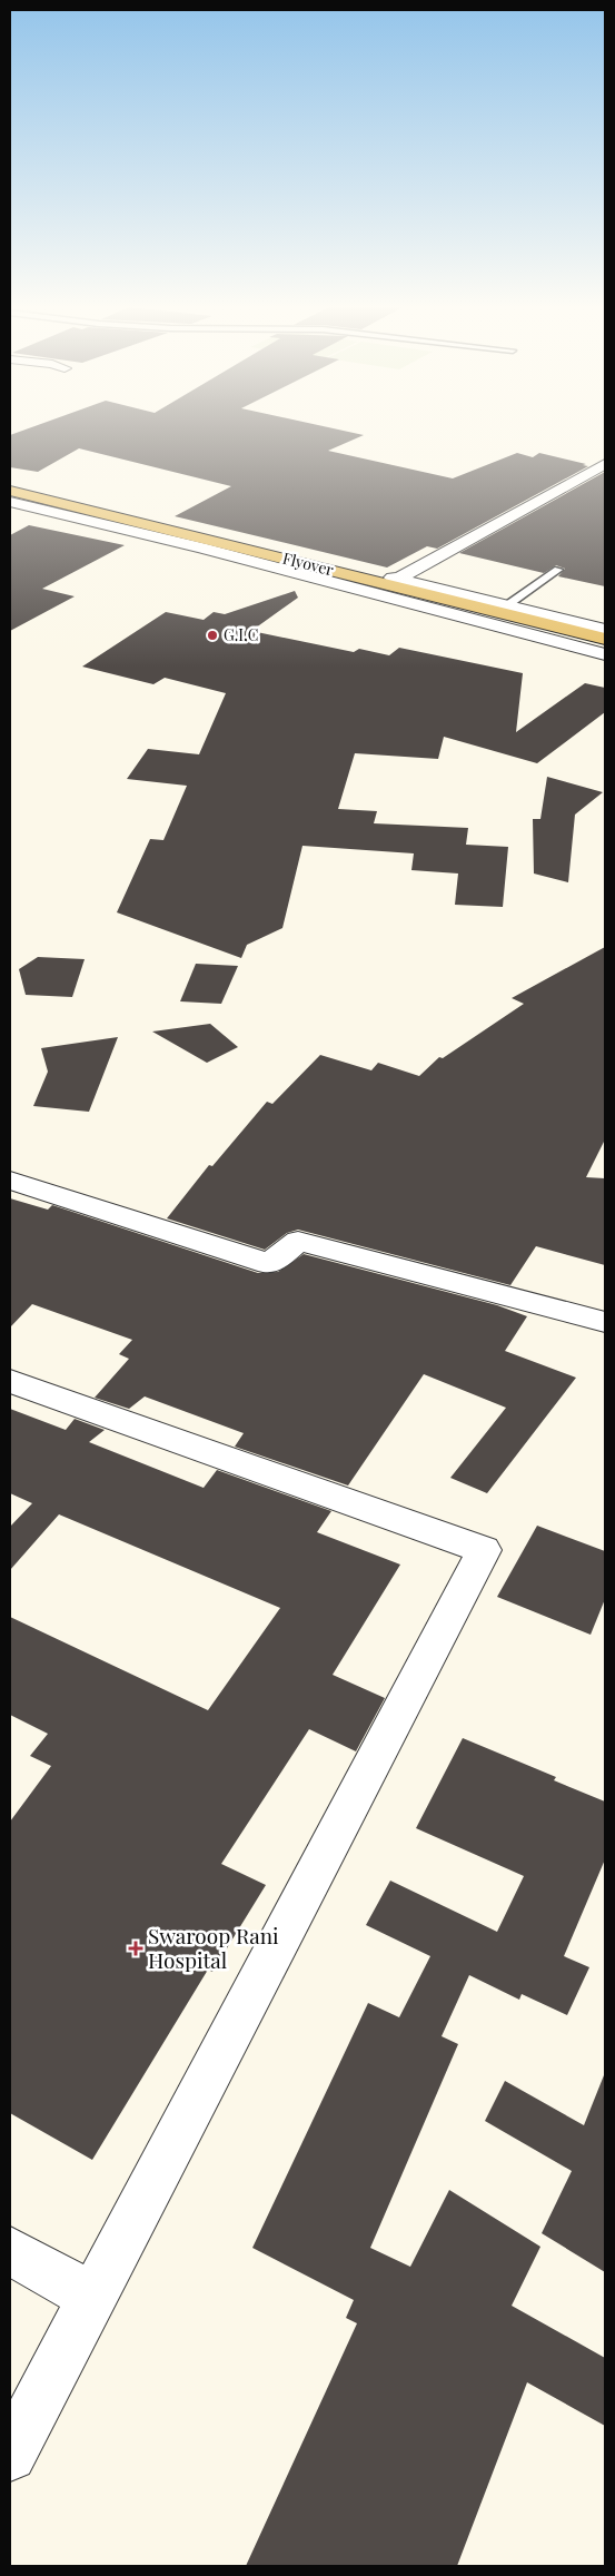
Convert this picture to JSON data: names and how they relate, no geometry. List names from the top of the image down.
{
  "streets": {
    "main road": ["Flyover"]
  },
  "places": {
    "other": ["G.I.C"],
    "health": ["Swaroop Rani Hospital"]
  }
}
